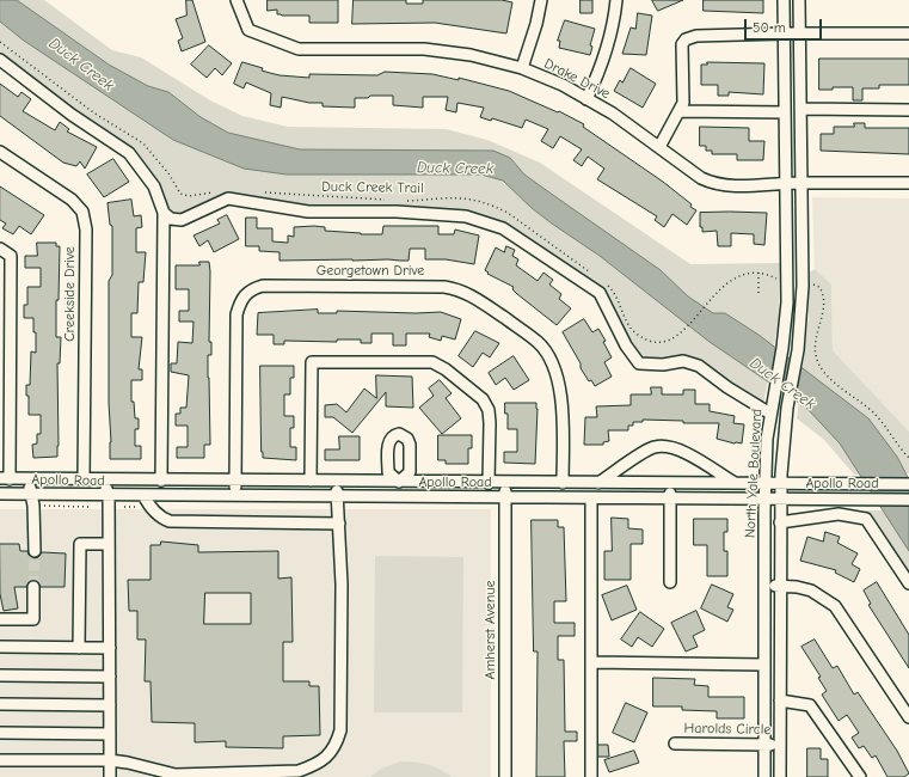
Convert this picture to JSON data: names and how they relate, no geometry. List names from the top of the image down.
{
  "streets": {
    "street": [
      "Drake Drive",
      "Georgetown Drive",
      "Creekside Drive",
      "North Yale Boulevard",
      "Apollo Road",
      "Amherst Avenue",
      "Harolds Circle"
    ],
    "path": ["Duck Creek Trail"]
  },
  "crossings": [
    ["Drake Drive", "North Yale Boulevard"],
    ["Georgetown Drive", "Apollo Road"],
    ["Creekside Drive", "Apollo Road"],
    ["North Yale Boulevard", "Apollo Road"],
    ["North Yale Boulevard", "Harolds Circle"],
    ["Apollo Road", "Amherst Avenue"]
  ],
  "water": ["Duck Creek"],
  "scale_bar": "50 m"
}
